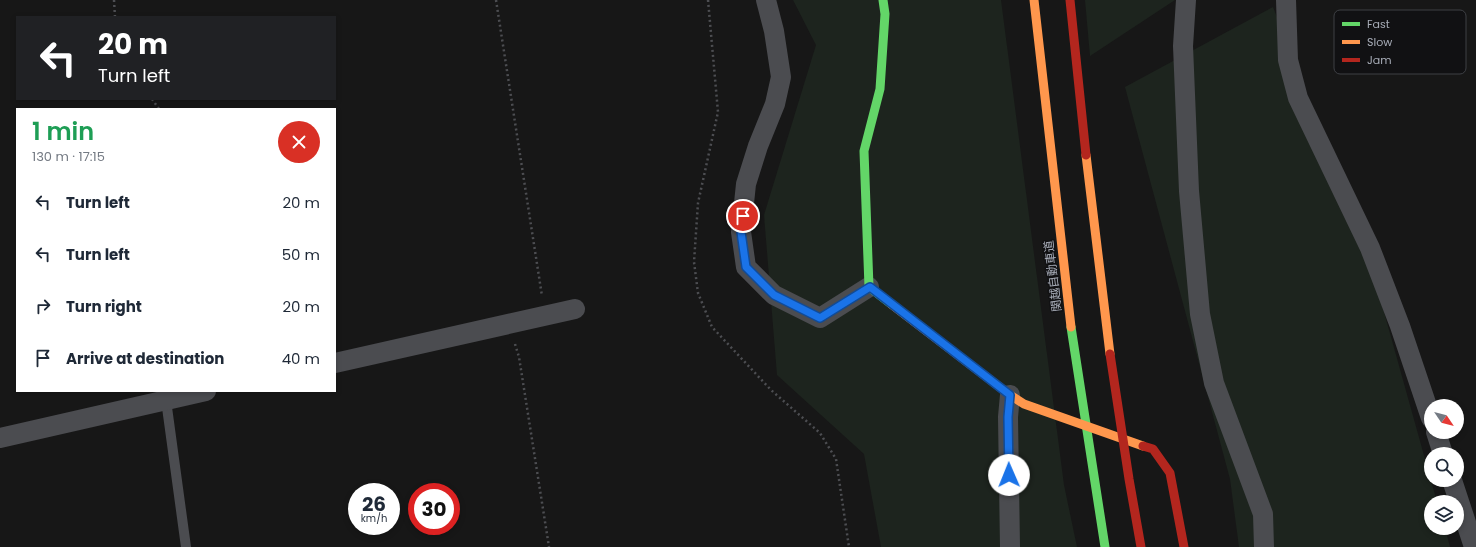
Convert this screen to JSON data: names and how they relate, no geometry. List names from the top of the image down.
{
  "streets": {
    "main road": ["関越自動車道"]
  },
  "legend": ["Fast", "Slow", "Jam"],
  "north": "bottom right",
  "page": {
    "turn": ["20 m", "Turn left"],
    "heading": ["1 min", "130 m · 17:15"],
    "list": [
      {
        "name": "Turn left",
        "value": "20 m"
      },
      {
        "name": "Turn left",
        "value": "50 m"
      },
      {
        "name": "Turn right",
        "value": "20 m"
      },
      {
        "name": "Arrive at destination",
        "value": "40 m"
      }
    ],
    "speed": "26 km/h",
    "limit": "30"
  }
}
